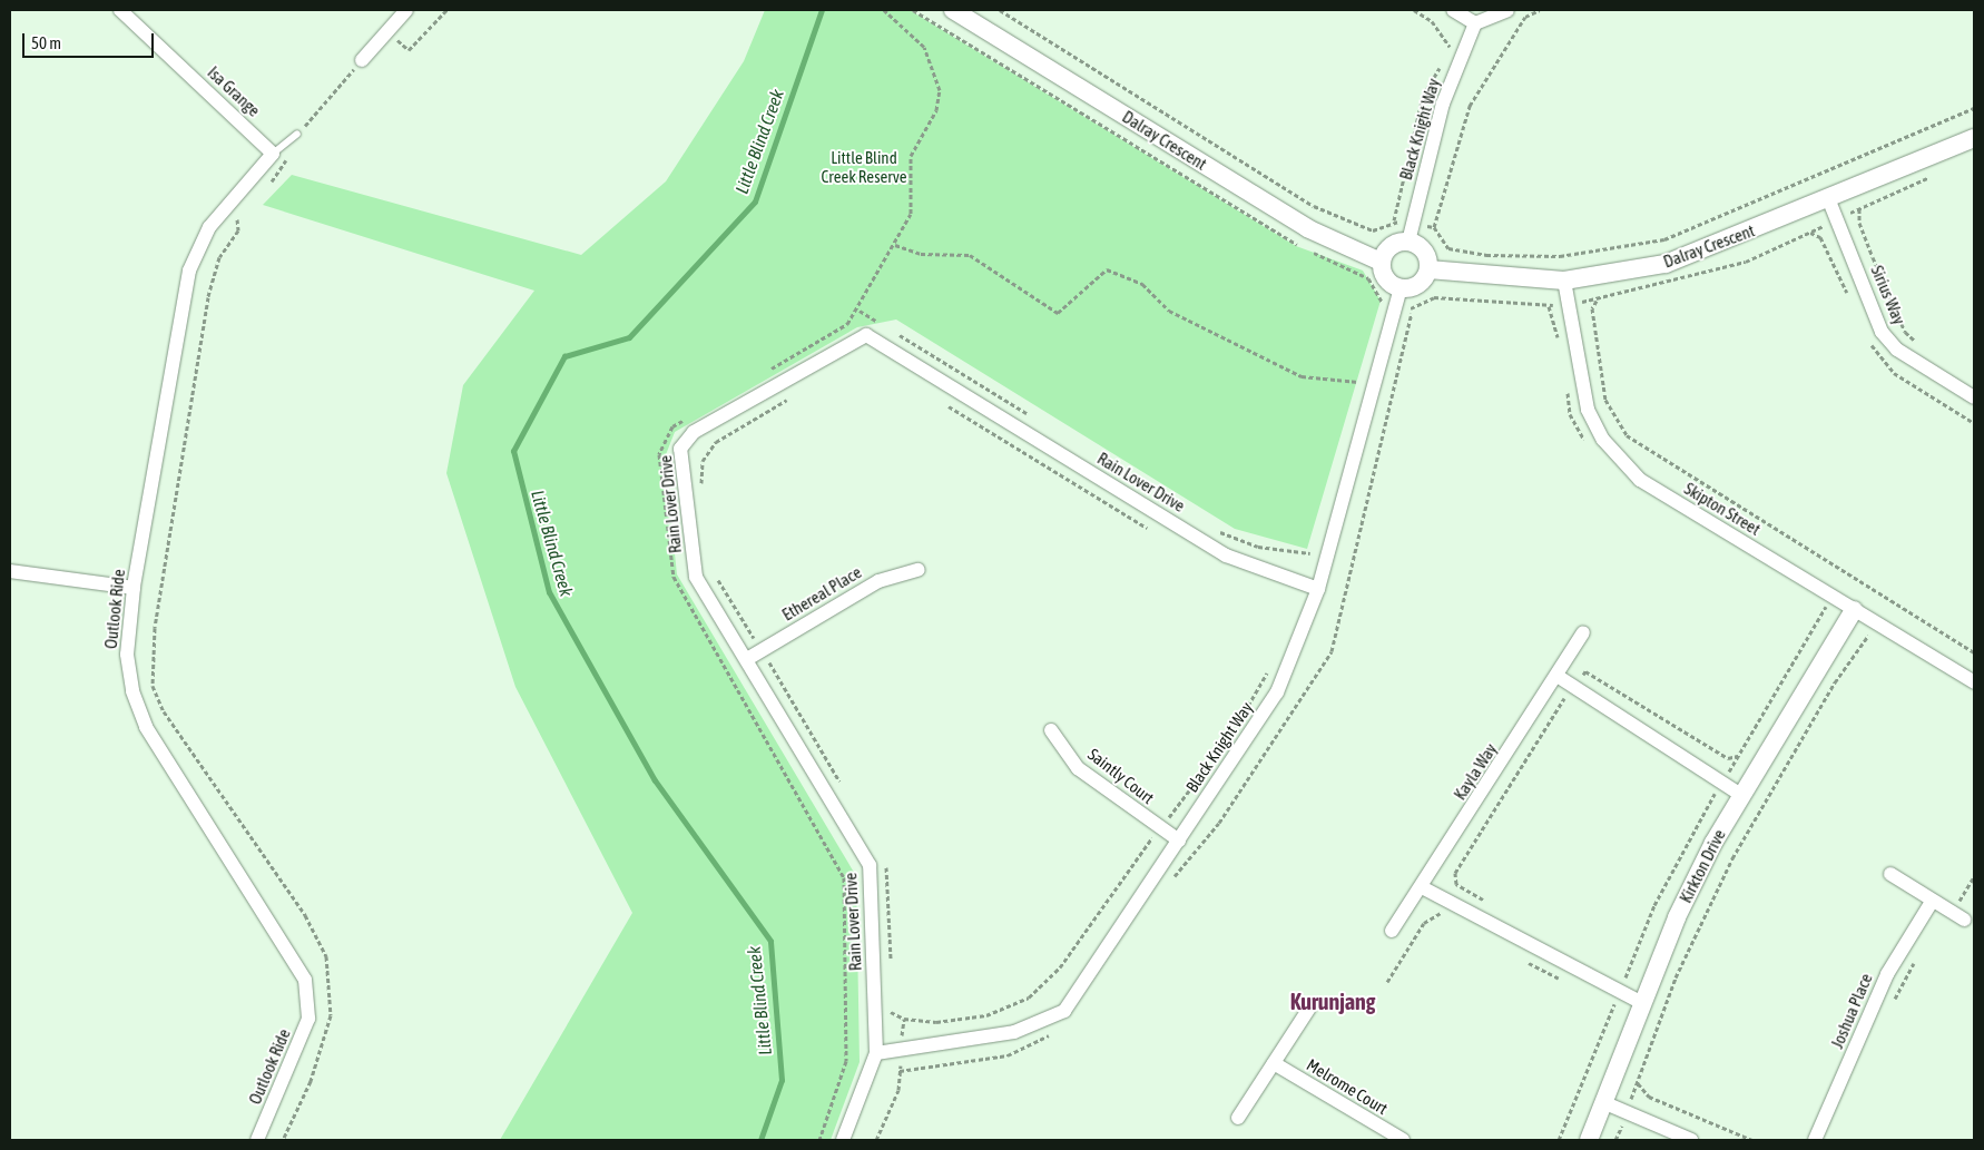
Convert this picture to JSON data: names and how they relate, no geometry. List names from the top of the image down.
{
  "streets": {
    "street": [
      "Isa Grange",
      "Black Knight Way",
      "Dalray Crescent",
      "Sirius Way",
      "Rain Lover Drive",
      "Skipton Street",
      "Ethereal Place",
      "Outlook Ride",
      "Kayla Way",
      "Saintly Court",
      "Kirkton Drive",
      "Joshua Place",
      "Melrome Court"
    ]
  },
  "crossings": [
    ["Isa Grange", "Outlook Ride"],
    ["Black Knight Way", "Dalray Crescent"],
    ["Black Knight Way", "Rain Lover Drive"],
    ["Black Knight Way", "Saintly Court"],
    ["Dalray Crescent", "Sirius Way"],
    ["Dalray Crescent", "Skipton Street"],
    ["Rain Lover Drive", "Ethereal Place"],
    ["Skipton Street", "Kirkton Drive"]
  ],
  "districts": ["Kurunjang"],
  "water": ["Little Blind Creek"],
  "parks": ["Little Blind Creek Reserve"],
  "scale_bar": "50 m"
}
